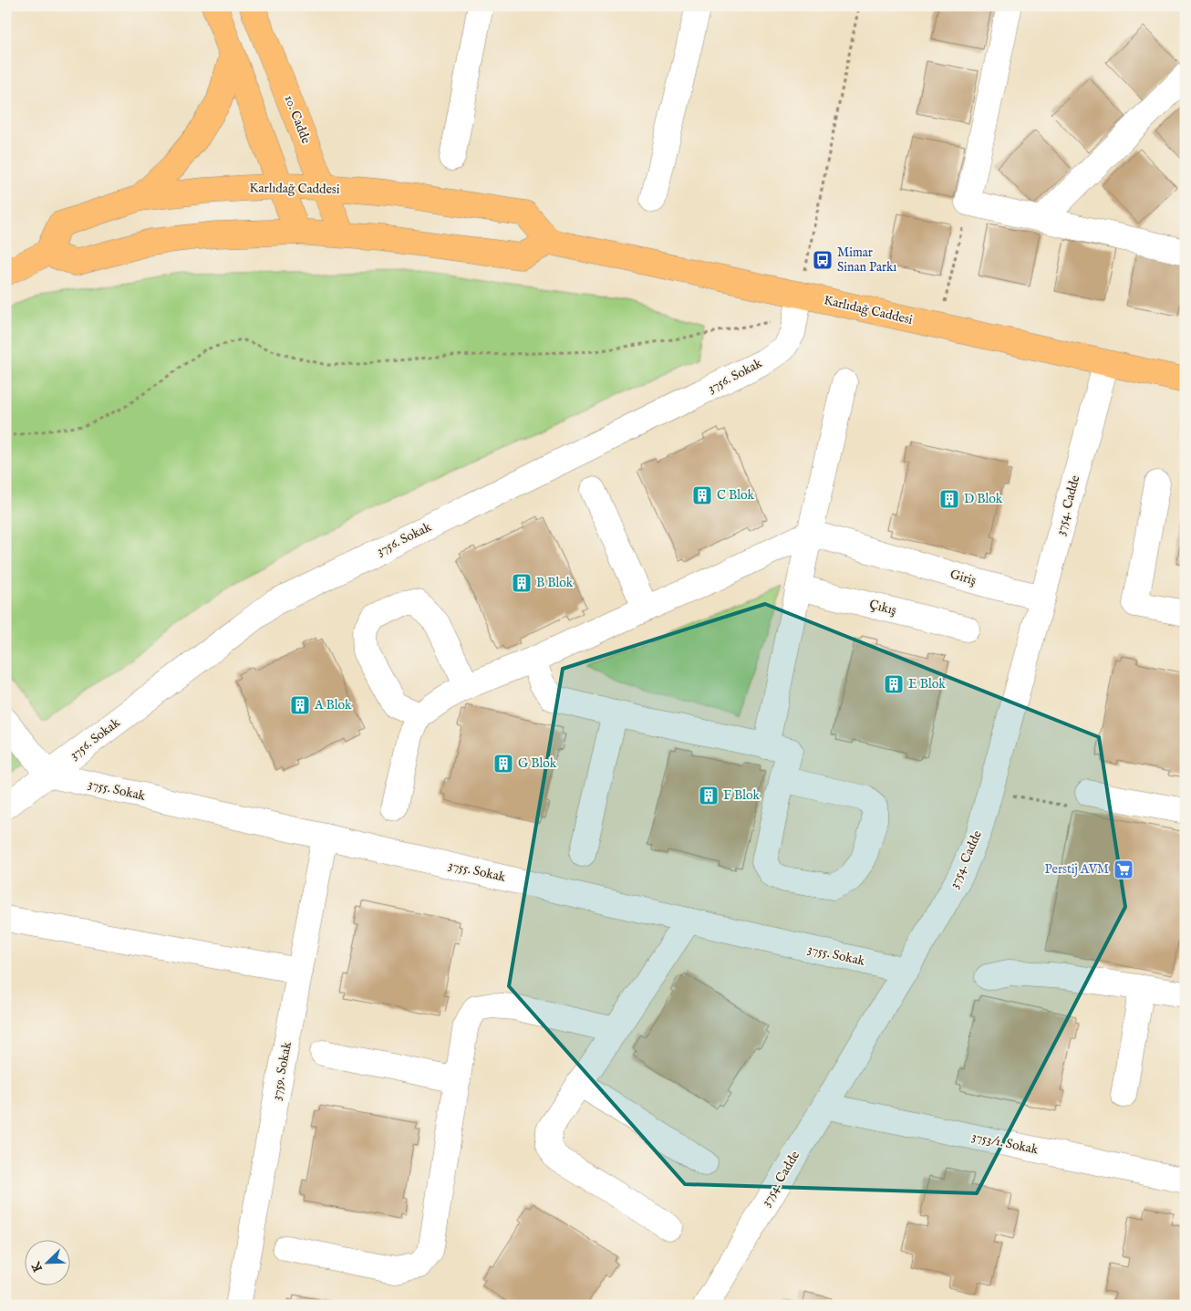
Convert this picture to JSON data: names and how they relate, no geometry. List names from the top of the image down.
{
  "streets": {
    "main road": ["10. Cadde", "Karlıdağ Caddesi"],
    "street": [
      "3756. Sokak",
      "3754. Cadde",
      "Giriş",
      "Çıkış",
      "3755. Sokak",
      "3759. Sokak",
      "3753/1. Sokak"
    ]
  },
  "crossings": [
    ["10. Cadde", "Karlıdağ Caddesi"],
    ["Karlıdağ Caddesi", "3756. Sokak"],
    ["Karlıdağ Caddesi", "3754. Cadde"],
    ["3756. Sokak", "3755. Sokak"],
    ["3754. Cadde", "Giriş"],
    ["3754. Cadde", "3755. Sokak"],
    ["3754. Cadde", "3753/1. Sokak"],
    ["3755. Sokak", "3759. Sokak"]
  ],
  "places": {
    "bus stop": ["Mimar Sinan Parkı"],
    "building": [
      "C Blok",
      "D Blok",
      "B Blok",
      "E Blok",
      "A Blok",
      "G Blok",
      "F Blok"
    ],
    "supermarket": ["Perstij AVM"]
  },
  "north": "bottom left"
}
